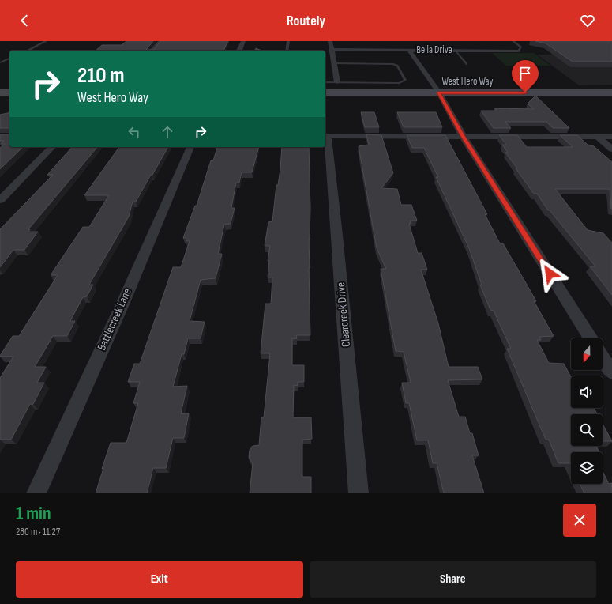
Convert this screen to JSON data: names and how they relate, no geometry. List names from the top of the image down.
{
  "streets": {
    "main road": ["West Hero Way"],
    "street": ["Bella Drive", "Clearcreek Drive", "Battlecreek Lane"]
  },
  "north": "bottom",
  "page": {
    "header": "Routely",
    "turn": ["210 m", "West Hero Way"],
    "heading": ["1 min", "280 m · 11:27"],
    "buttons": ["Exit", "Share"]
  }
}
